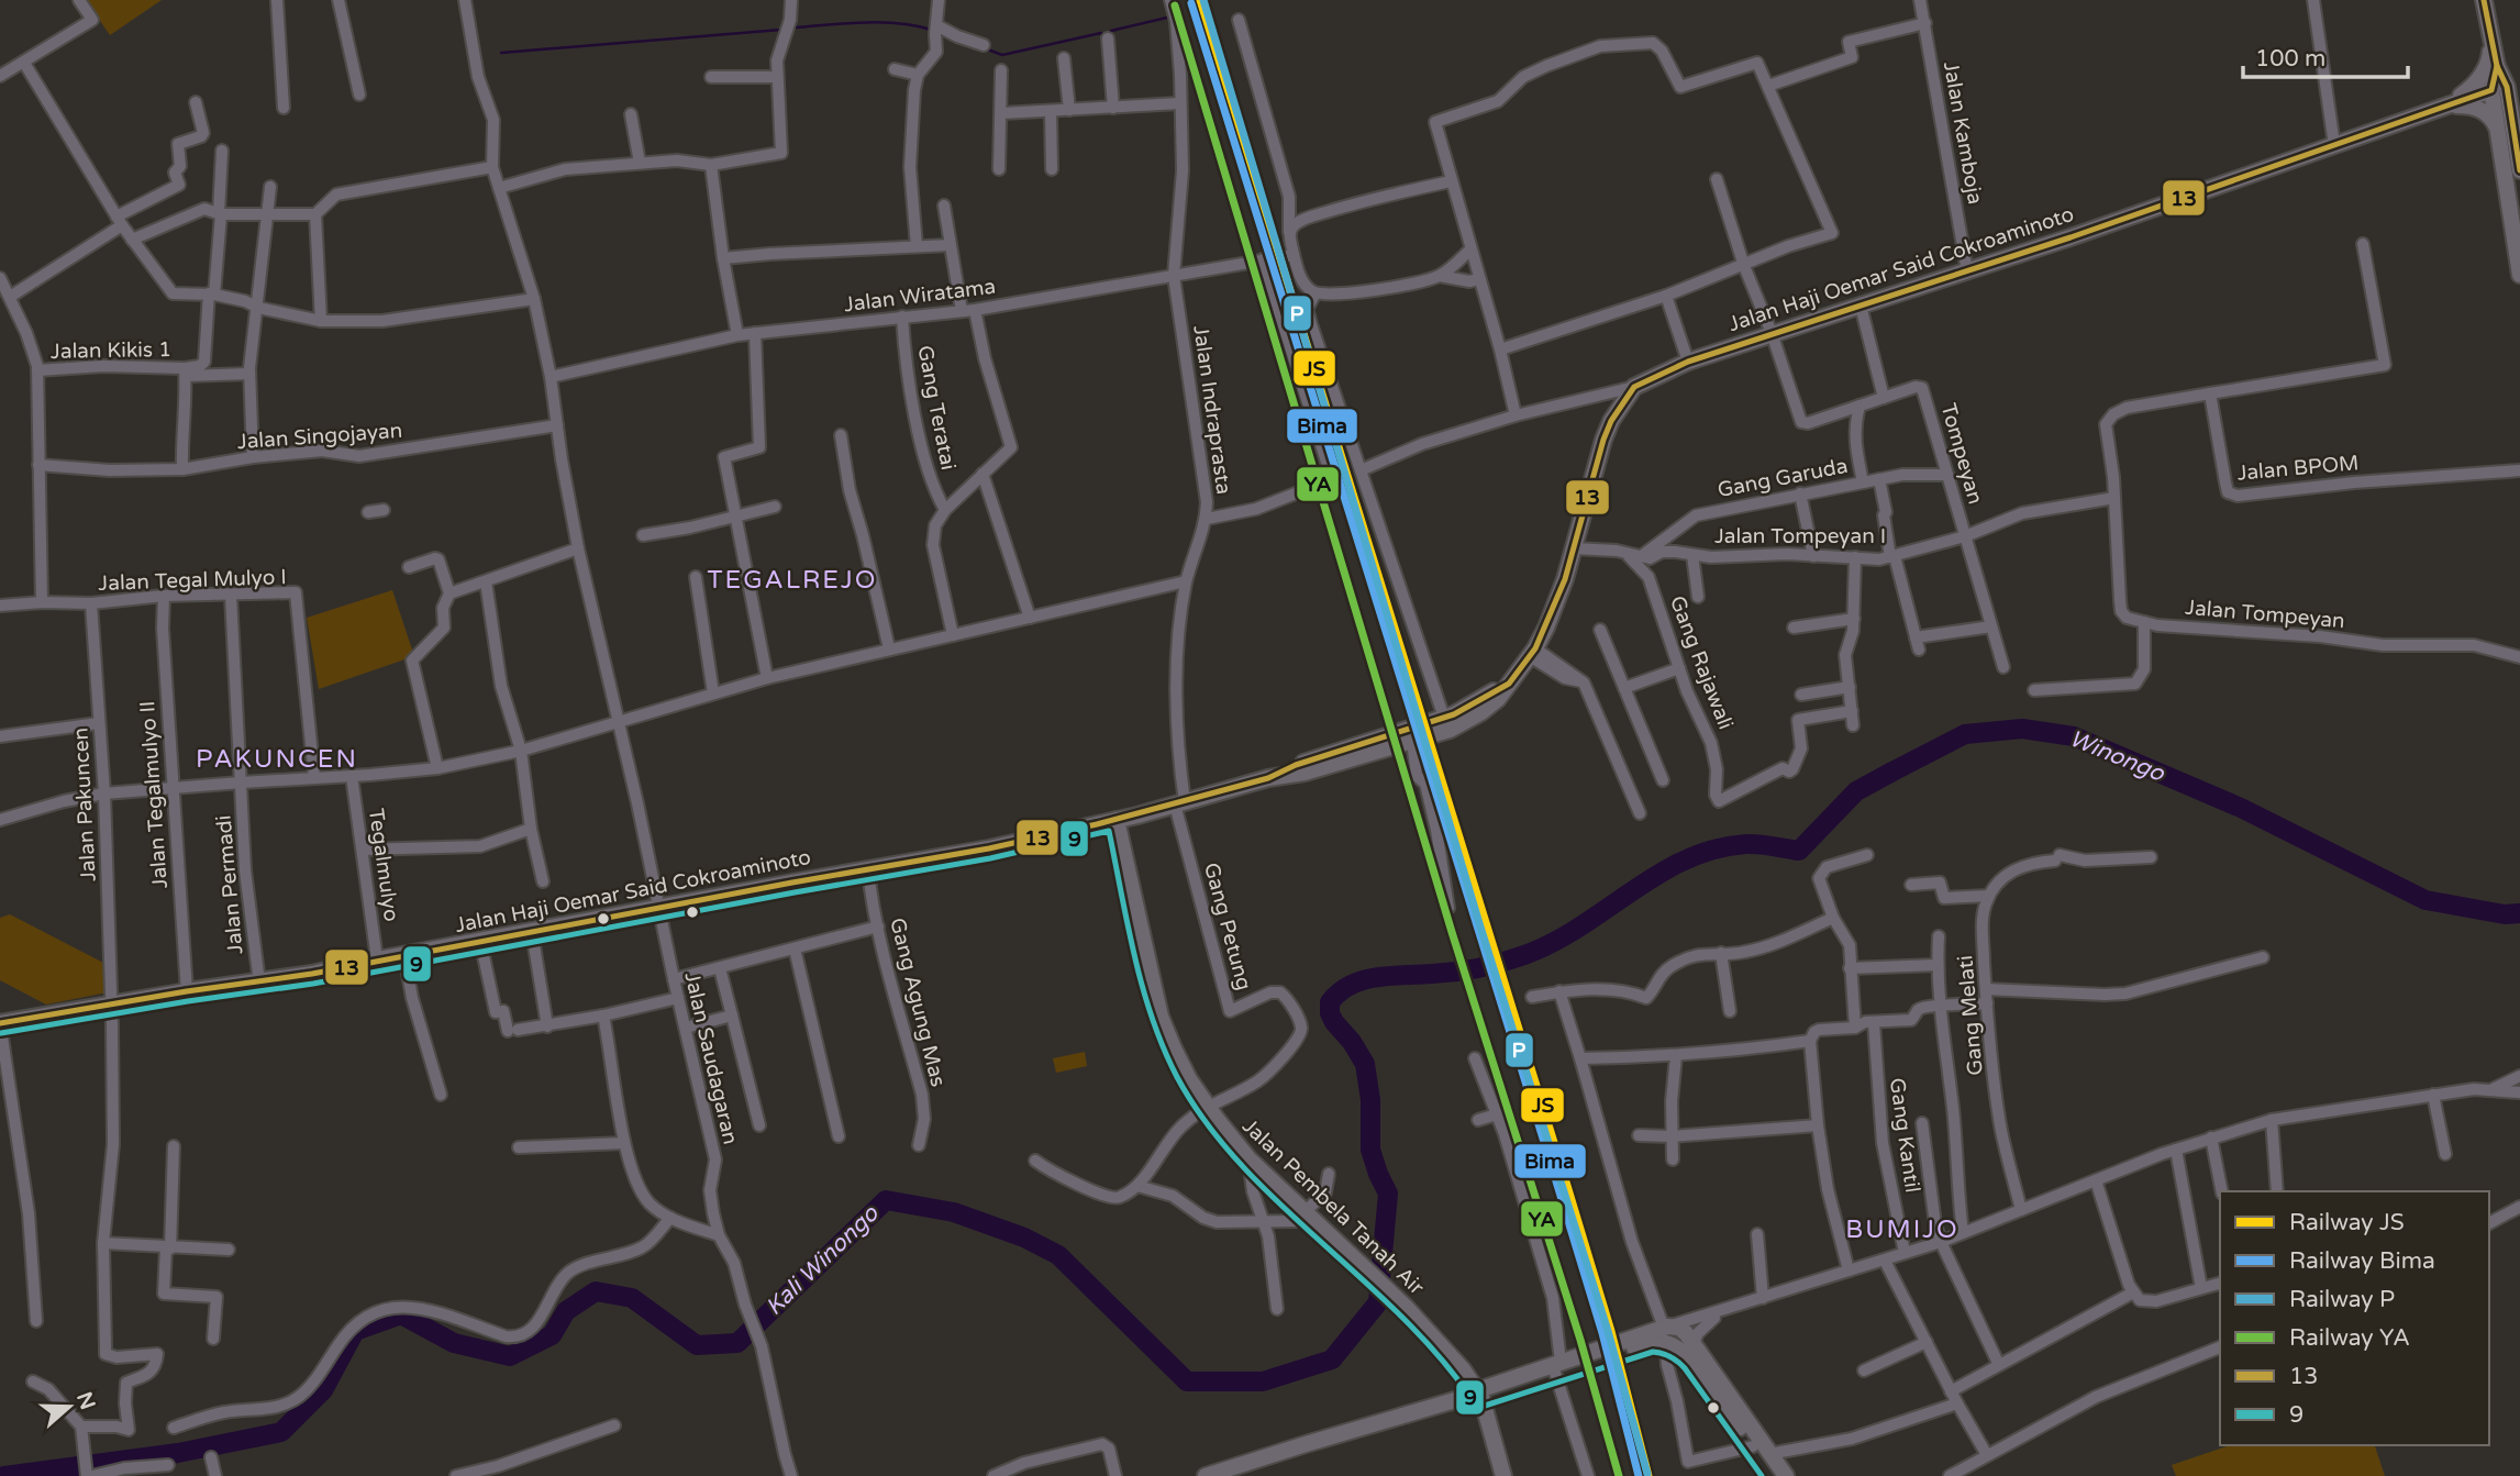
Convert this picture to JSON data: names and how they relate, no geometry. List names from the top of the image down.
{
  "streets": {
    "main road": ["Jalan Haji Oemar Said Cokroaminoto", "Jalan Pembela Tanah Air"],
    "street": [
      "Jalan Kamboja",
      "Jalan Wiratama",
      "Jalan Kikis 1",
      "Gang Teratai",
      "Jalan Indraprasta",
      "Jalan Singojayan",
      "Tompeyan",
      "Jalan BPOM",
      "Gang Garuda",
      "Jalan Tompeyan I",
      "Jalan Tegal Mulyo I",
      "Jalan Tompeyan",
      "Gang Rajawali",
      "Jalan Tegalmulyo II",
      "Jalan Pakuncen",
      "Tegalmulyo",
      "Jalan Permadi",
      "Gang Petung",
      "Gang Agung Mas",
      "Gang Melati",
      "Jalan Saudagaran",
      "Gang Kantil"
    ]
  },
  "crossings": [
    ["Jalan Kamboja", "Jalan Haji Oemar Said Cokroaminoto"],
    ["Jalan Haji Oemar Said Cokroaminoto", "Jalan Indraprasta"],
    ["Jalan Haji Oemar Said Cokroaminoto", "Jalan Tompeyan I"],
    ["Jalan Haji Oemar Said Cokroaminoto", "Jalan Tegalmulyo II"],
    ["Jalan Haji Oemar Said Cokroaminoto", "Jalan Pakuncen"],
    ["Jalan Haji Oemar Said Cokroaminoto", "Tegalmulyo"],
    ["Jalan Haji Oemar Said Cokroaminoto", "Jalan Permadi"],
    ["Jalan Haji Oemar Said Cokroaminoto", "Gang Petung"],
    ["Jalan Haji Oemar Said Cokroaminoto", "Gang Agung Mas"],
    ["Jalan Haji Oemar Said Cokroaminoto", "Jalan Saudagaran"],
    ["Jalan Haji Oemar Said Cokroaminoto", "Jalan Pembela Tanah Air"],
    ["Jalan Wiratama", "Gang Teratai"],
    ["Jalan Wiratama", "Jalan Indraprasta"],
    ["Jalan Indraprasta", "Gang Petung"],
    ["Tompeyan", "Gang Garuda"],
    ["Tompeyan", "Jalan Tompeyan I"],
    ["Gang Garuda", "Jalan Tompeyan I"],
    ["Jalan Tompeyan I", "Gang Rajawali"],
    ["Jalan Tegal Mulyo I", "Jalan Tegalmulyo II"],
    ["Jalan Tegal Mulyo I", "Jalan Pakuncen"],
    ["Jalan Tegal Mulyo I", "Jalan Permadi"],
    ["Gang Petung", "Jalan Pembela Tanah Air"]
  ],
  "districts": ["TEGALREJO", "PAKUNCEN", "BUMIJO"],
  "water": ["Winongo", "Kali Winongo"],
  "lines": [
    "rail line JS",
    "rail line P",
    "transit line 13",
    "rail line Bima",
    "rail line YA",
    "transit line 9"
  ],
  "legend": [
    "Railway JS",
    "Railway Bima",
    "Railway P",
    "Railway YA",
    "13",
    "9"
  ],
  "scale_bar": "100 m",
  "north": "right"
}
